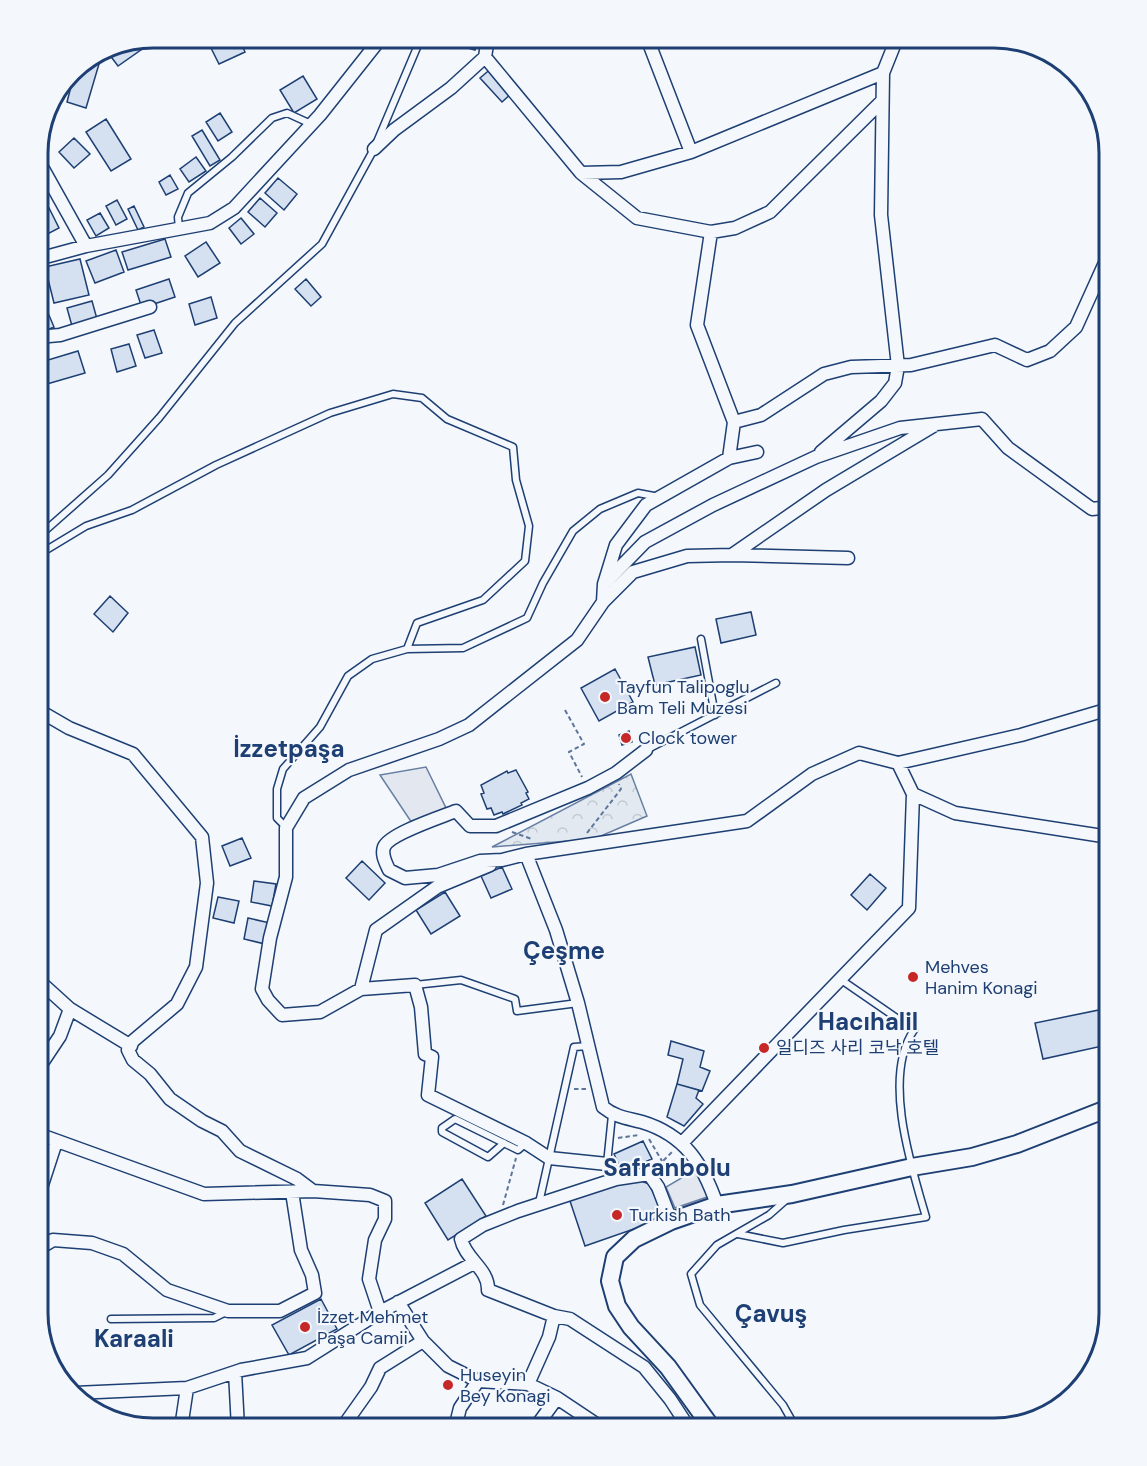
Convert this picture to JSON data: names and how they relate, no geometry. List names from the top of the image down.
{
  "districts": [
    "İzzetpaşa",
    "Çeşme",
    "Hacıhalil",
    "Safranbolu",
    "Çavuş",
    "Karaali"
  ],
  "places": [
    "Tayfun Talipoglu Bam Teli Muzesi",
    "Clock tower",
    "Mehves Hanim Konagi",
    "일디즈 사리 코낙 호텔",
    "Turkish Bath",
    "İzzet Mehmet Paşa Camii",
    "Huseyin Bey Konagi"
  ]
}
